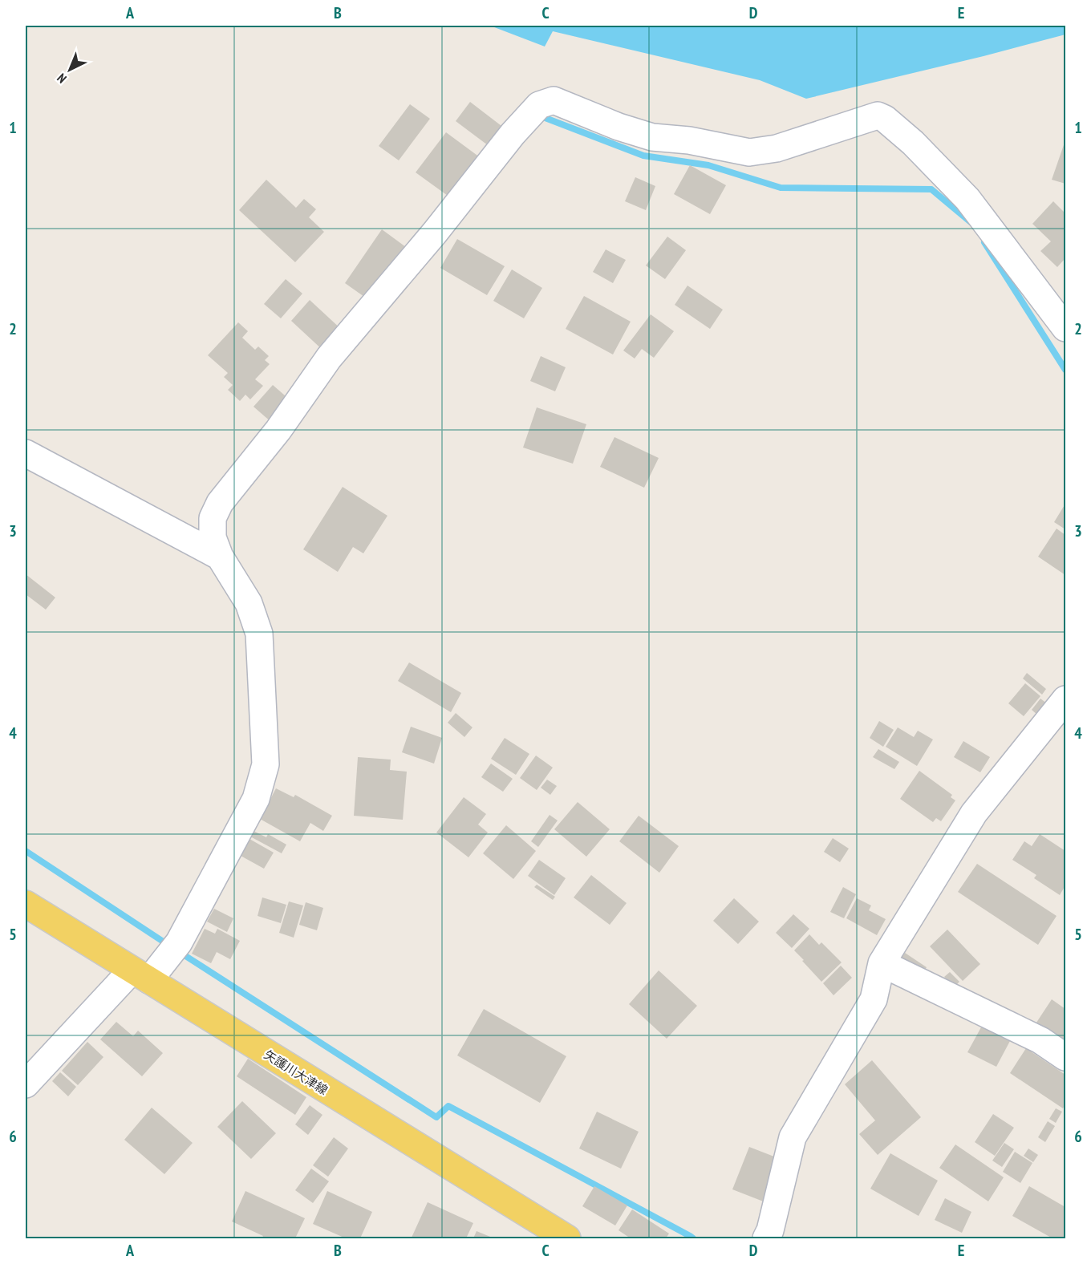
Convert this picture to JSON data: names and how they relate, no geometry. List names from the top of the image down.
{
  "streets": {
    "main road": ["矢護川大津線"]
  },
  "north": "bottom left",
  "grid": {
    "columns": [
      "A",
      "B",
      "C",
      "D",
      "E"
    ],
    "rows": [
      "1",
      "2",
      "3",
      "4",
      "5",
      "6"
    ]
  }
}
